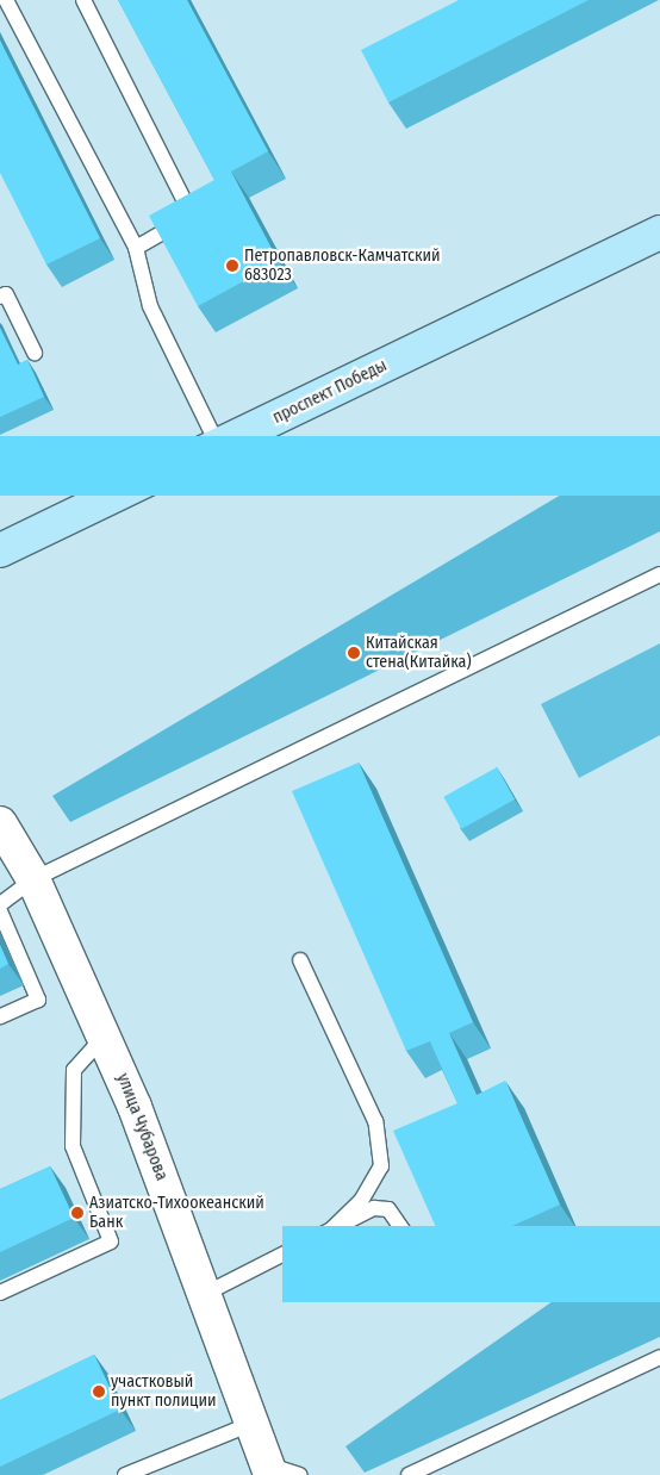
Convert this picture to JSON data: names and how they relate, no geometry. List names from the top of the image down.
{
  "streets": {
    "main road": ["проспект Победы"],
    "street": ["улица Чубарова"]
  },
  "places": [
    "Петропавловск-Камчатский 683023",
    "Китайская стена(Китайка)",
    "Азиатско-Тихоокеанский Банк",
    "участковый пункт полиции"
  ]
}
